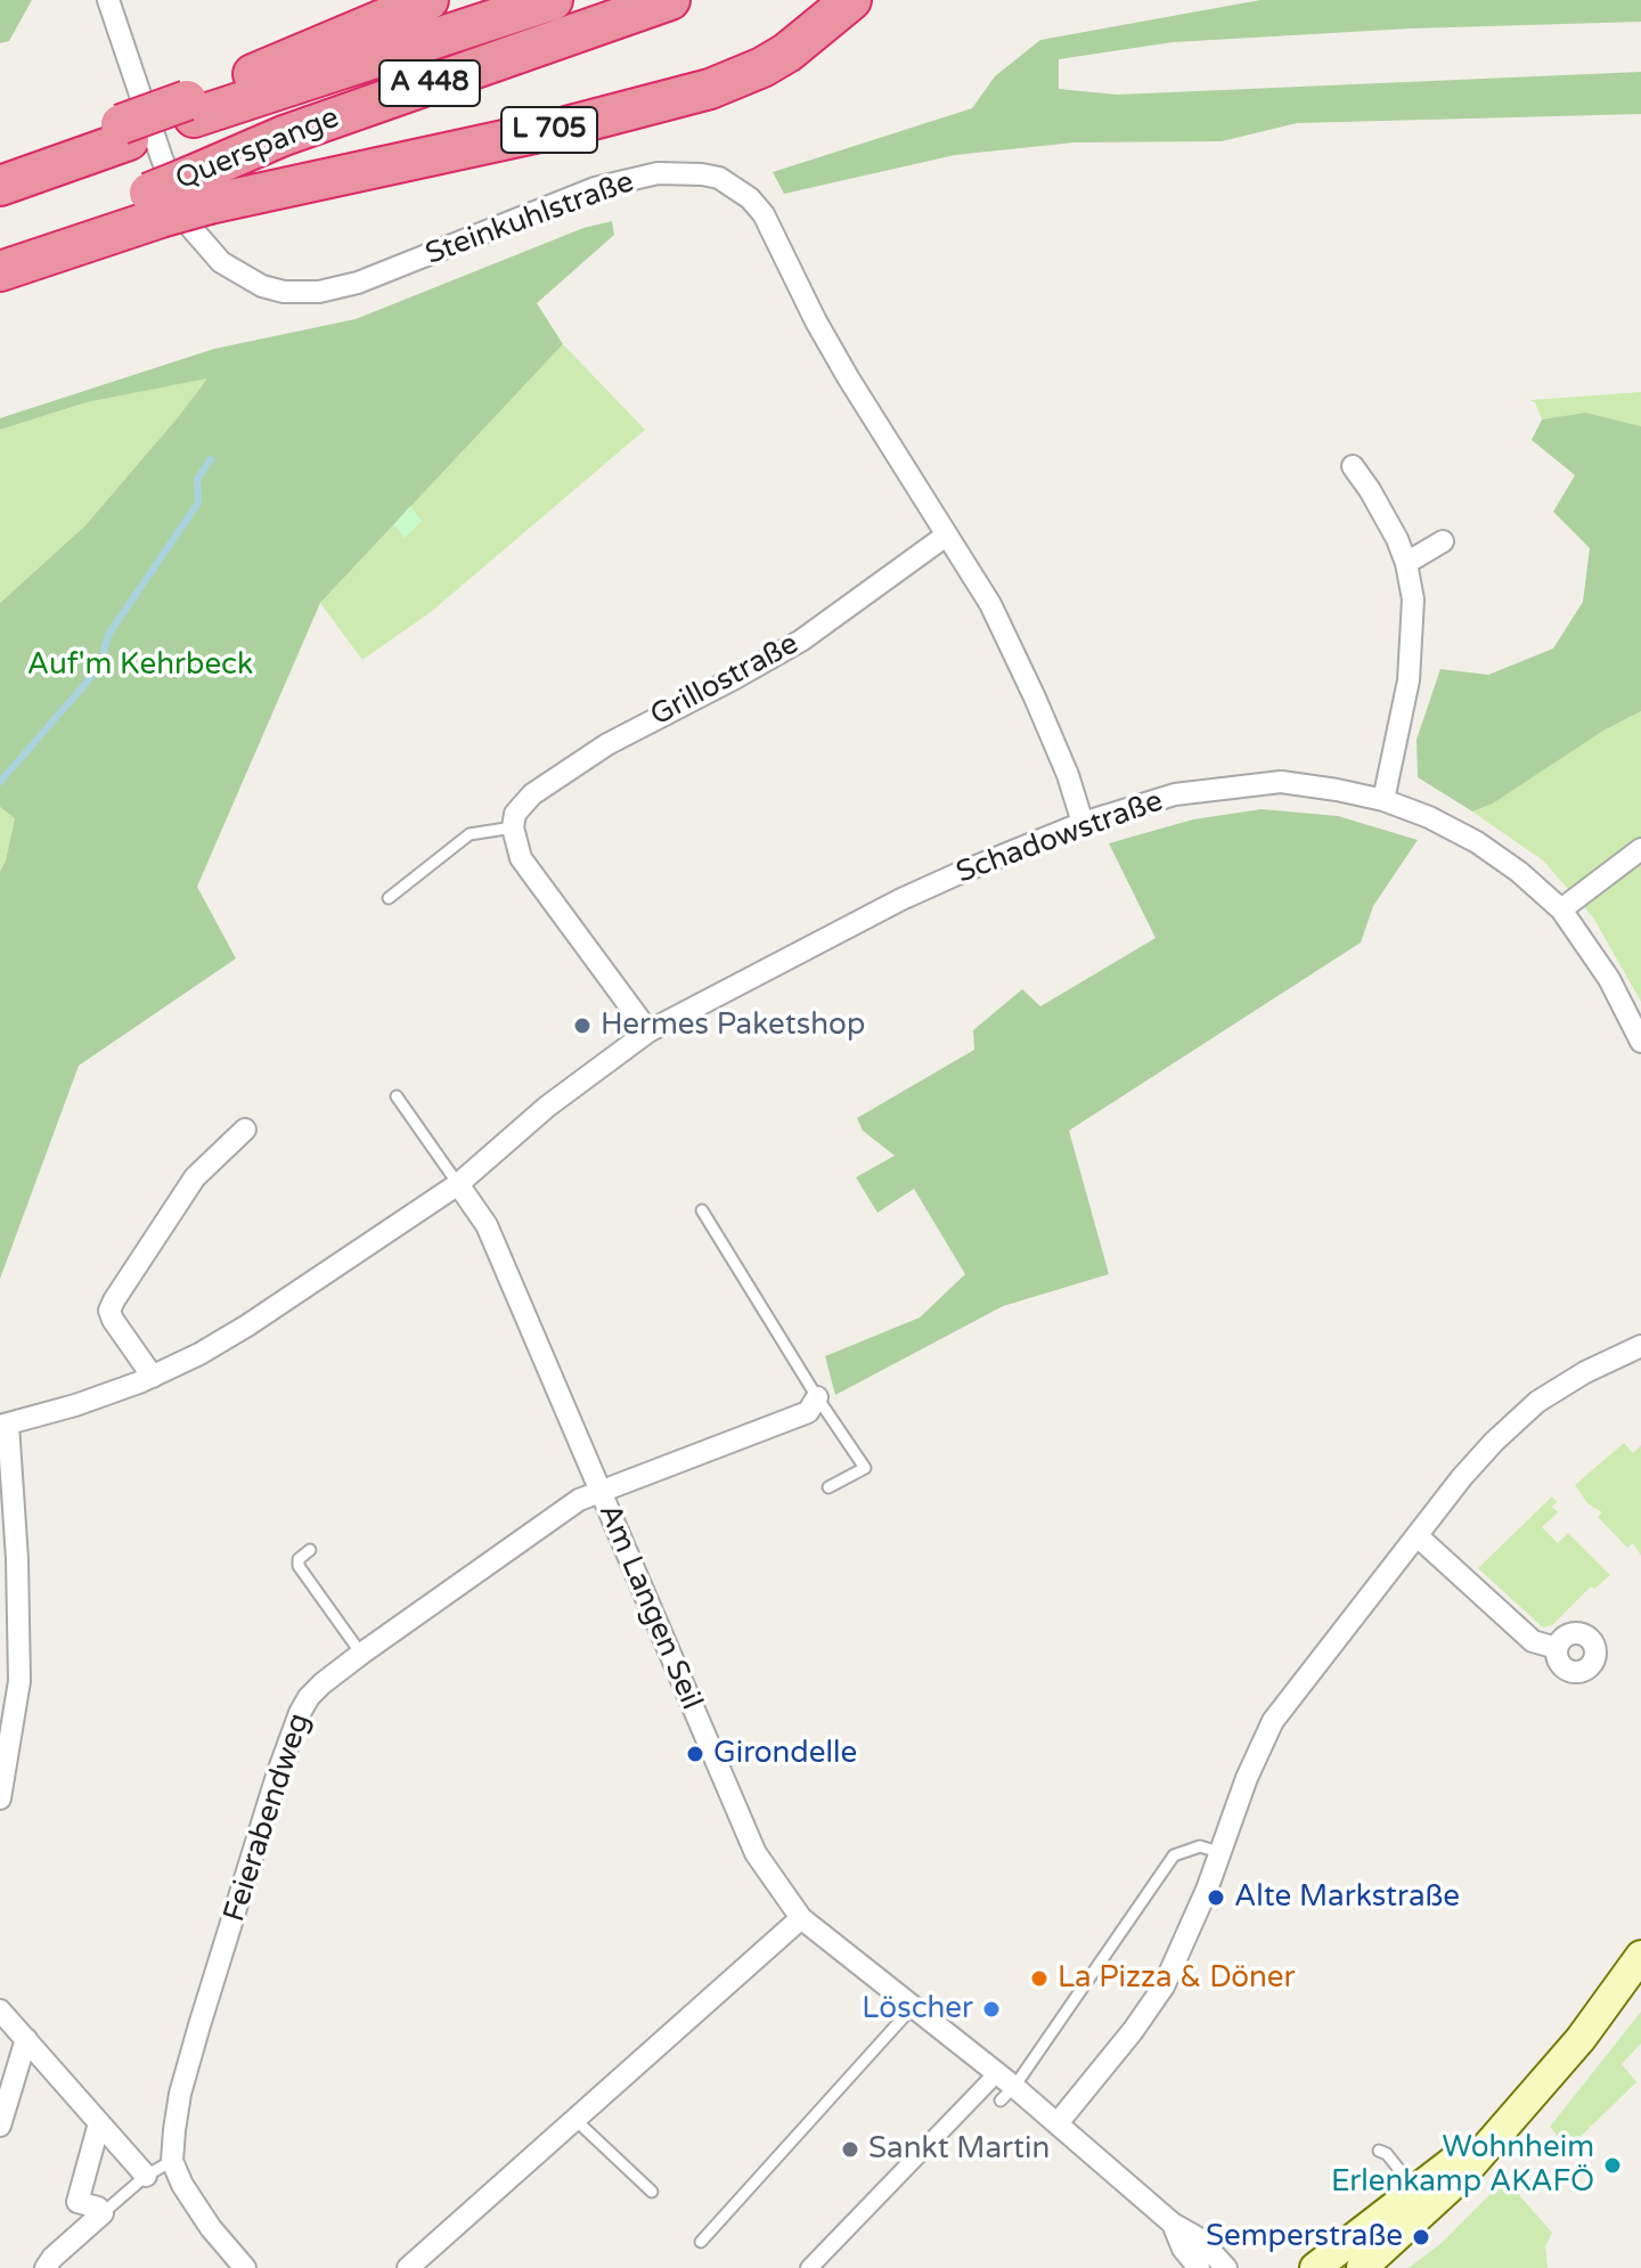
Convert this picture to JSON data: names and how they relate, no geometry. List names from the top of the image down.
{
  "streets": {
    "highway": ["A 448", "L 705", "Querspange"],
    "street": [
      "Steinkuhlstraße",
      "Grillostraße",
      "Schadowstraße",
      "Am Langen Seil",
      "Feierabendweg"
    ]
  },
  "crossings": [
    ["A 448", "Querspange"],
    ["L 705", "Querspange"],
    ["Steinkuhlstraße", "Grillostraße"],
    ["Steinkuhlstraße", "Schadowstraße"],
    ["Schadowstraße", "Am Langen Seil"],
    ["Am Langen Seil", "Feierabendweg"]
  ],
  "parks": ["Auf'm Kehrbeck"],
  "places": [
    "Hermes Paketshop",
    "Girondelle",
    "Alte Markstraße",
    "La Pizza & Döner",
    "Löscher",
    "Sankt Martin",
    "Wohnheim Erlenkamp AKAFÖ",
    "Semperstraße"
  ]
}
